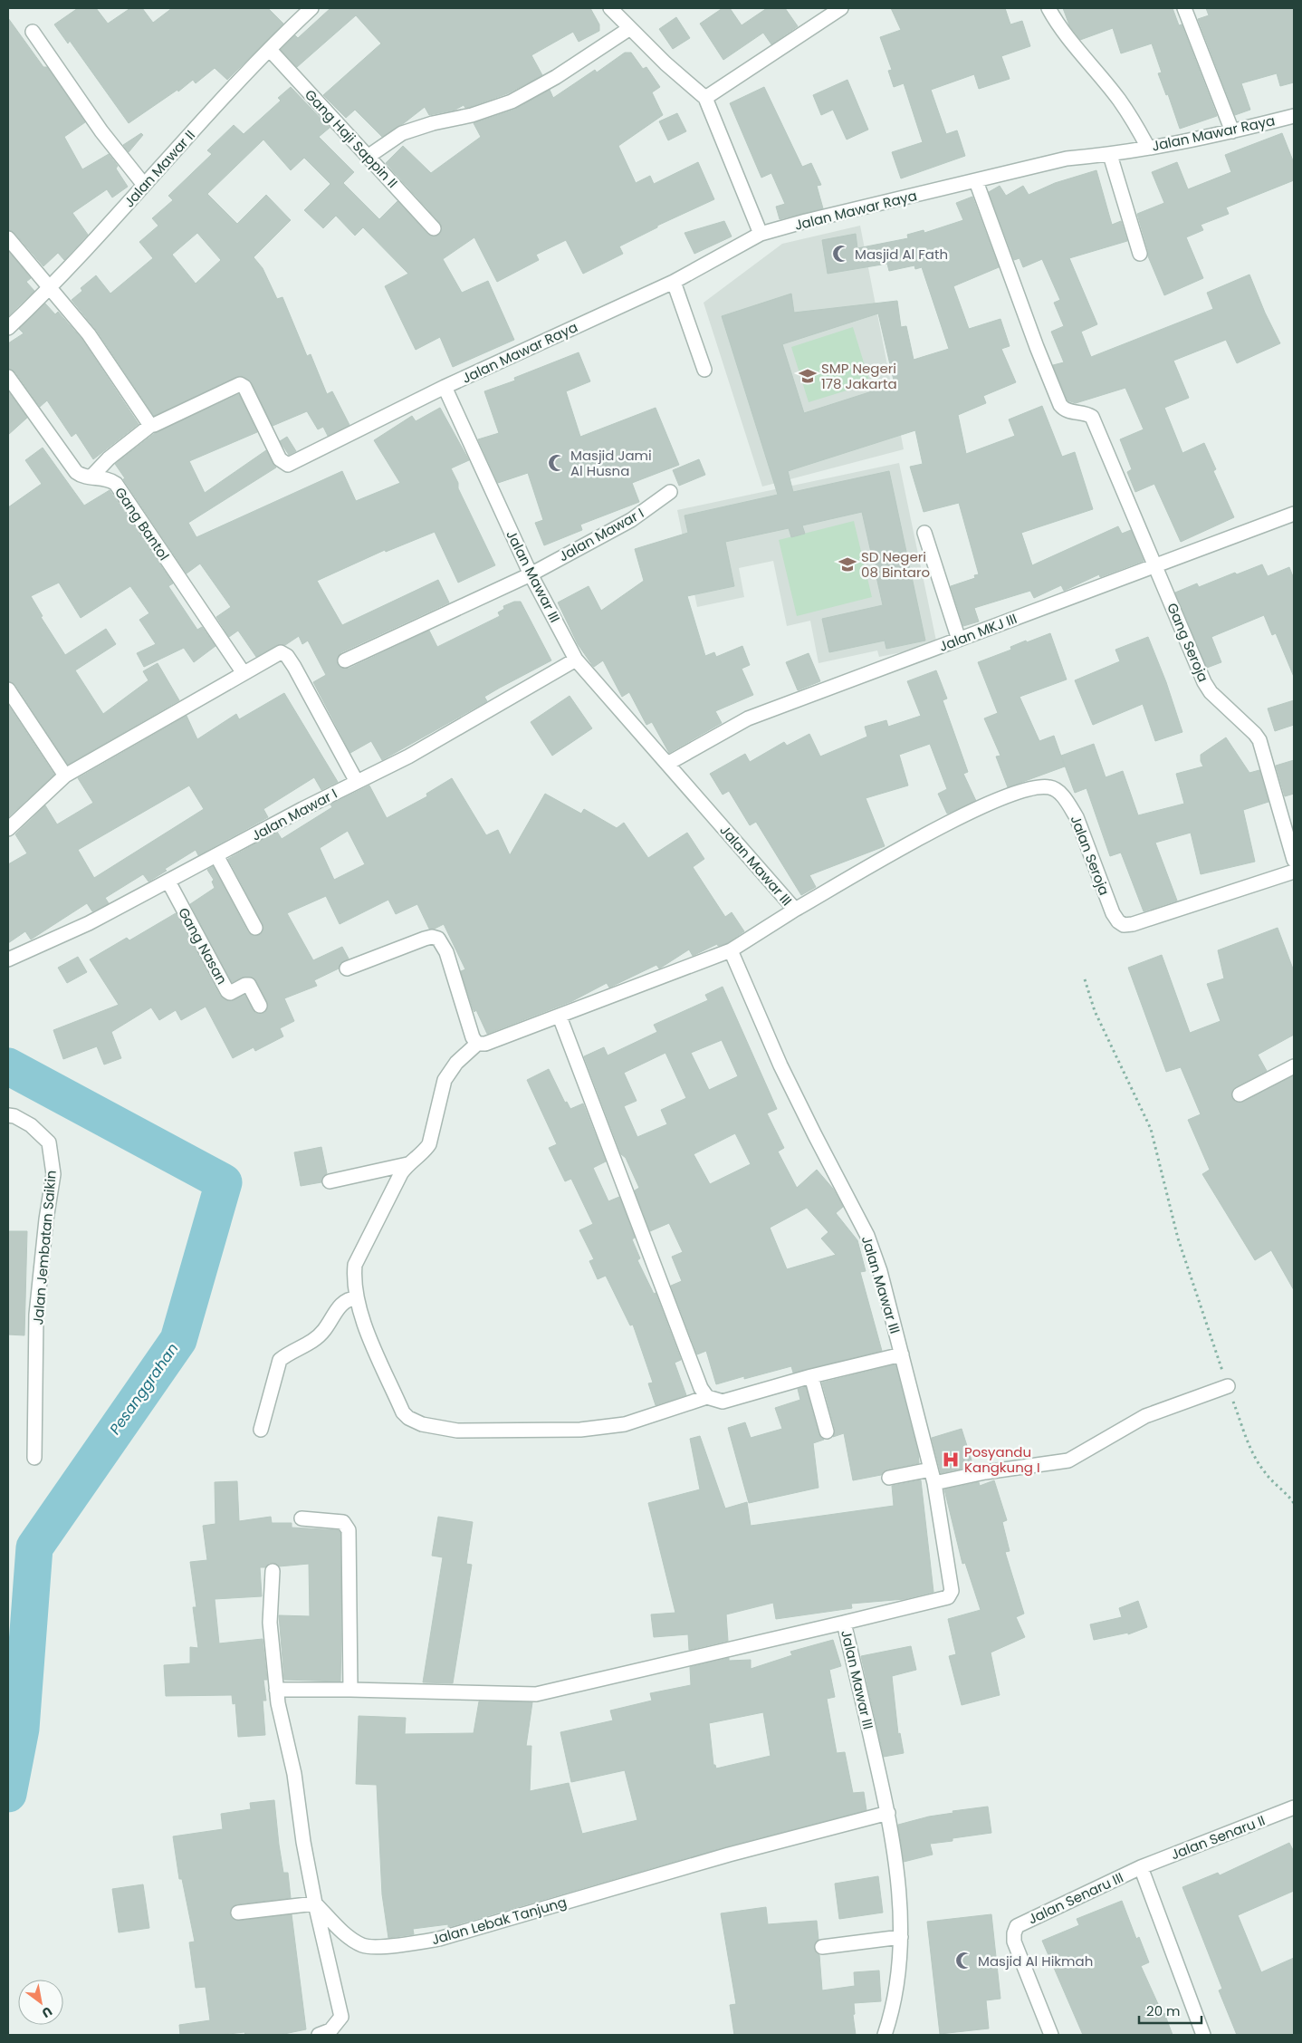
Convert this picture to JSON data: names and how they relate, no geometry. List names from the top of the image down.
{
  "streets": {
    "street": [
      "Jalan Mawar Raya",
      "Gang Haji Sappin II",
      "Jalan Mawar II",
      "Gang Bantol",
      "Jalan Mawar I",
      "Jalan Mawar III",
      "Jalan MKJ III",
      "Gang Seroja",
      "Jalan Seroja",
      "Gang Nasan",
      "Jalan Jembatan Saikin",
      "Jalan Senaru II",
      "Jalan Senaru III",
      "Jalan Lebak Tanjung"
    ]
  },
  "crossings": [
    ["Jalan Mawar Raya", "Jalan Mawar III"],
    ["Jalan Mawar Raya", "Gang Seroja"],
    ["Gang Haji Sappin II", "Jalan Mawar II"],
    ["Jalan Mawar I", "Jalan Mawar III"],
    ["Jalan Mawar I", "Gang Nasan"],
    ["Jalan Mawar III", "Jalan MKJ III"],
    ["Jalan Mawar III", "Jalan Seroja"],
    ["Jalan Mawar III", "Jalan Lebak Tanjung"],
    ["Jalan MKJ III", "Gang Seroja"],
    ["Jalan Senaru II", "Jalan Senaru III"]
  ],
  "water": ["Pesanggrahan"],
  "places": {
    "mosque": ["Masjid Al Fath", "Masjid Jami Al Husna", "Masjid Al Hikmah"],
    "school or university": ["SMP Negeri 178 Jakarta", "SD Negeri 08 Bintaro"],
    "hospital": ["Posyandu Kangkung I"]
  },
  "scale_bar": "20 m",
  "north": "bottom right"
}
